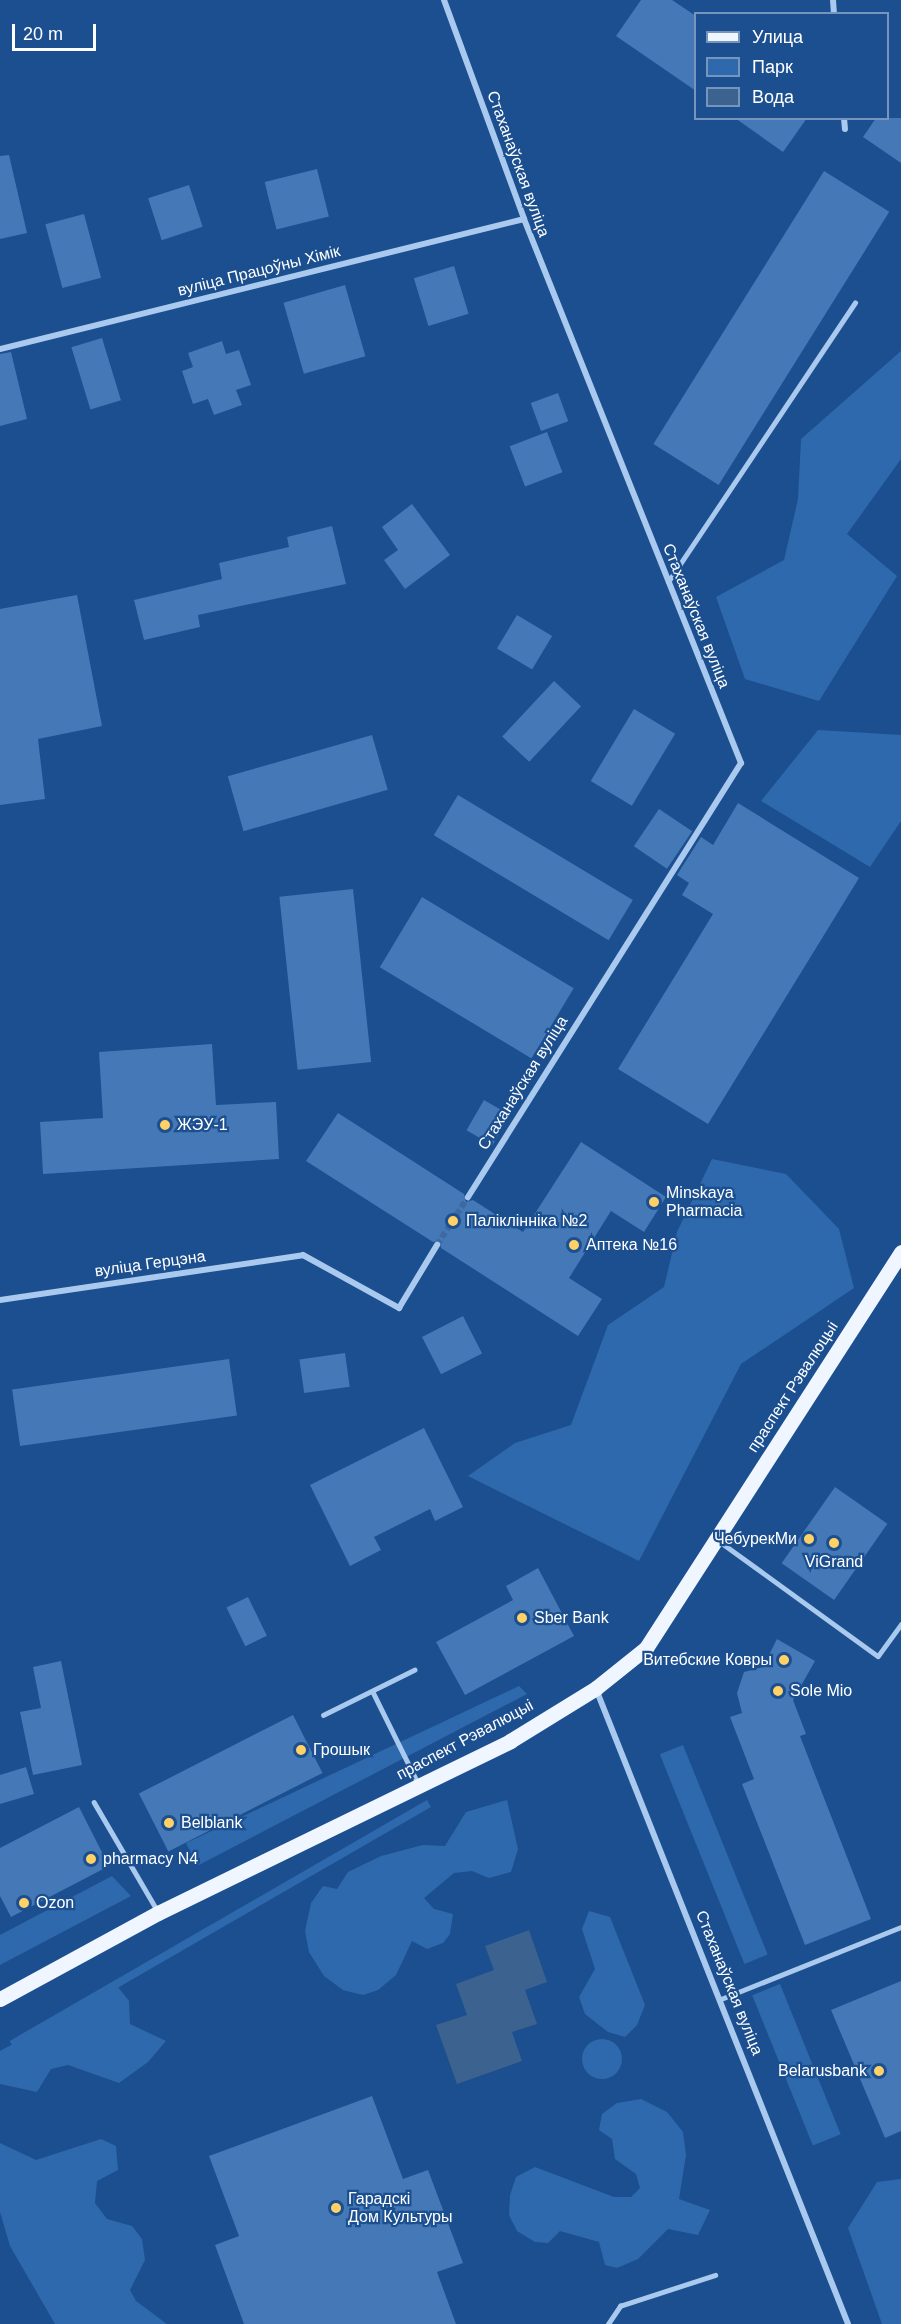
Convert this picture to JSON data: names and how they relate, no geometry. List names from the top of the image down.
{
  "streets": {
    "main road": ["праспект Рэвалюцыі"],
    "street": ["Стаханаўская вуліца", "вуліца Працоўны Хімік", "вуліца Герцэна"]
  },
  "crossings": [
    ["Стаханаўская вуліца", "вуліца Працоўны Хімік"],
    ["Стаханаўская вуліца", "праспект Рэвалюцыі"]
  ],
  "places": [
    "ЖЭУ-1",
    "Minskaya Pharmacia",
    "Паліклінніка №2",
    "Аптека №16",
    "ЧебурекМи",
    "ViGrand",
    "Sber Bank",
    "Витебские Ковры",
    "Sole Mio",
    "Грошык",
    "Belblank",
    "pharmacy N4",
    "Ozon",
    "Belarusbank",
    "Гарадскі Дом Культуры"
  ],
  "legend": ["Улица", "Парк", "Вода"],
  "scale_bar": "20 m"
}
